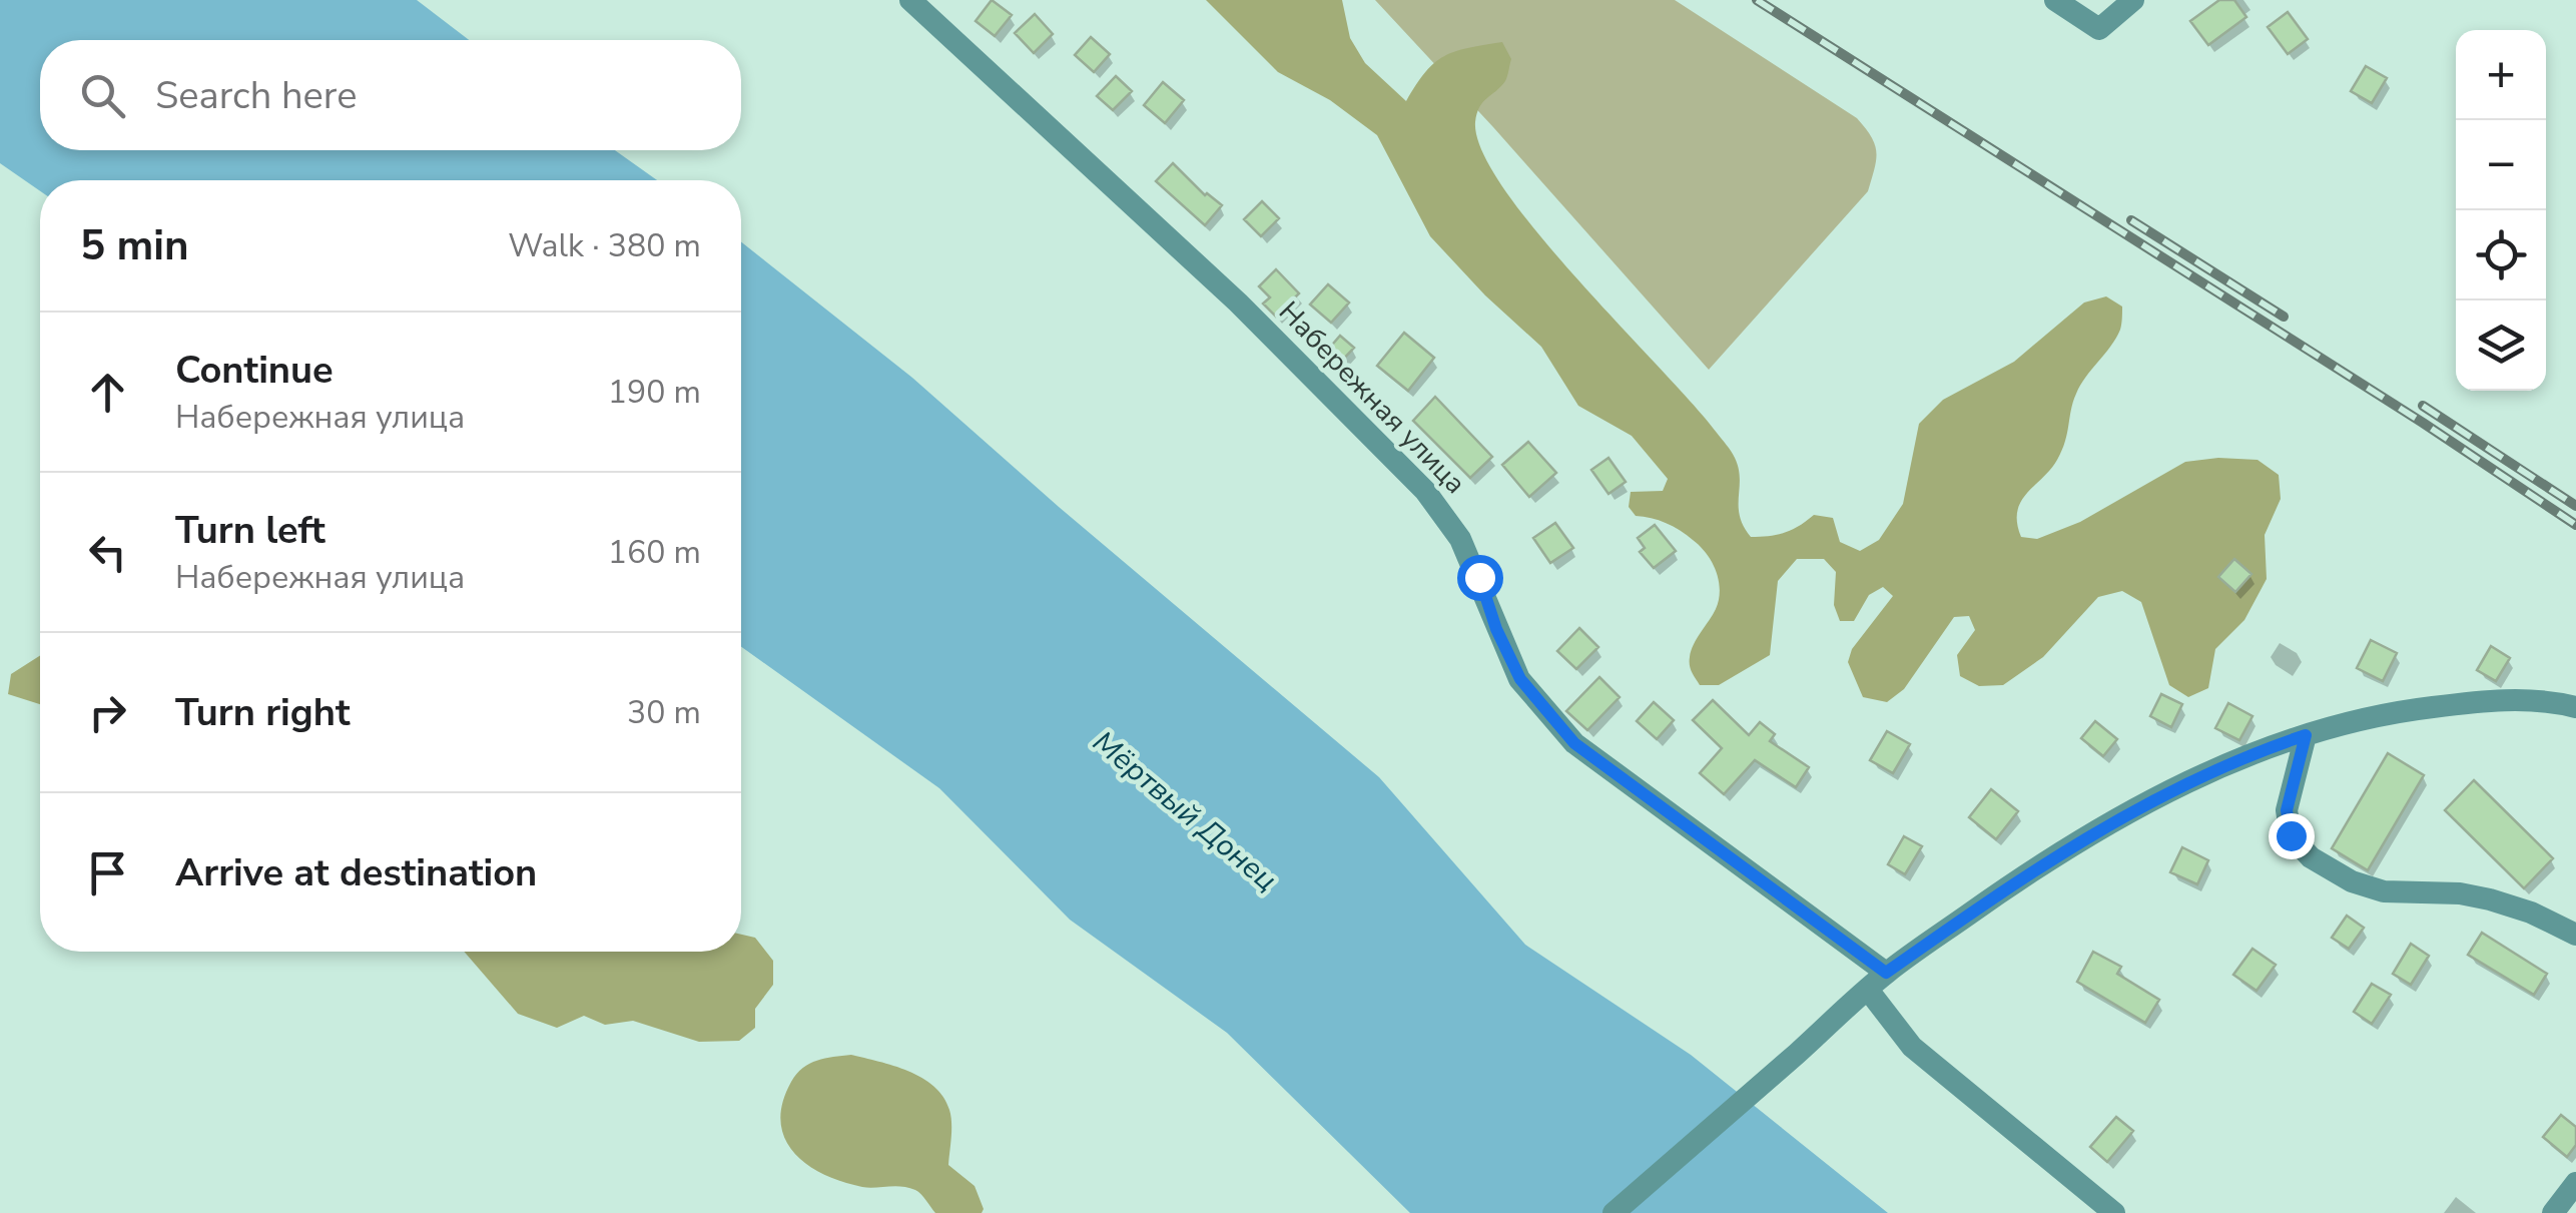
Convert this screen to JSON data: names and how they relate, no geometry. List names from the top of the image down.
{
  "streets": {
    "street": ["Набережная улица"]
  },
  "water": ["Мёртвый Донец"],
  "page": {
    "map_buttons": ["+", "−"],
    "search": "Search here",
    "heading": ["5 min", "Walk · 380 m"],
    "list": [
      ["Continue", "Набережная улица", "190 m"],
      ["Turn left", "Набережная улица", "160 m"],
      ["Turn right", "30 m"],
      "Arrive at destination"
    ]
  }
}
